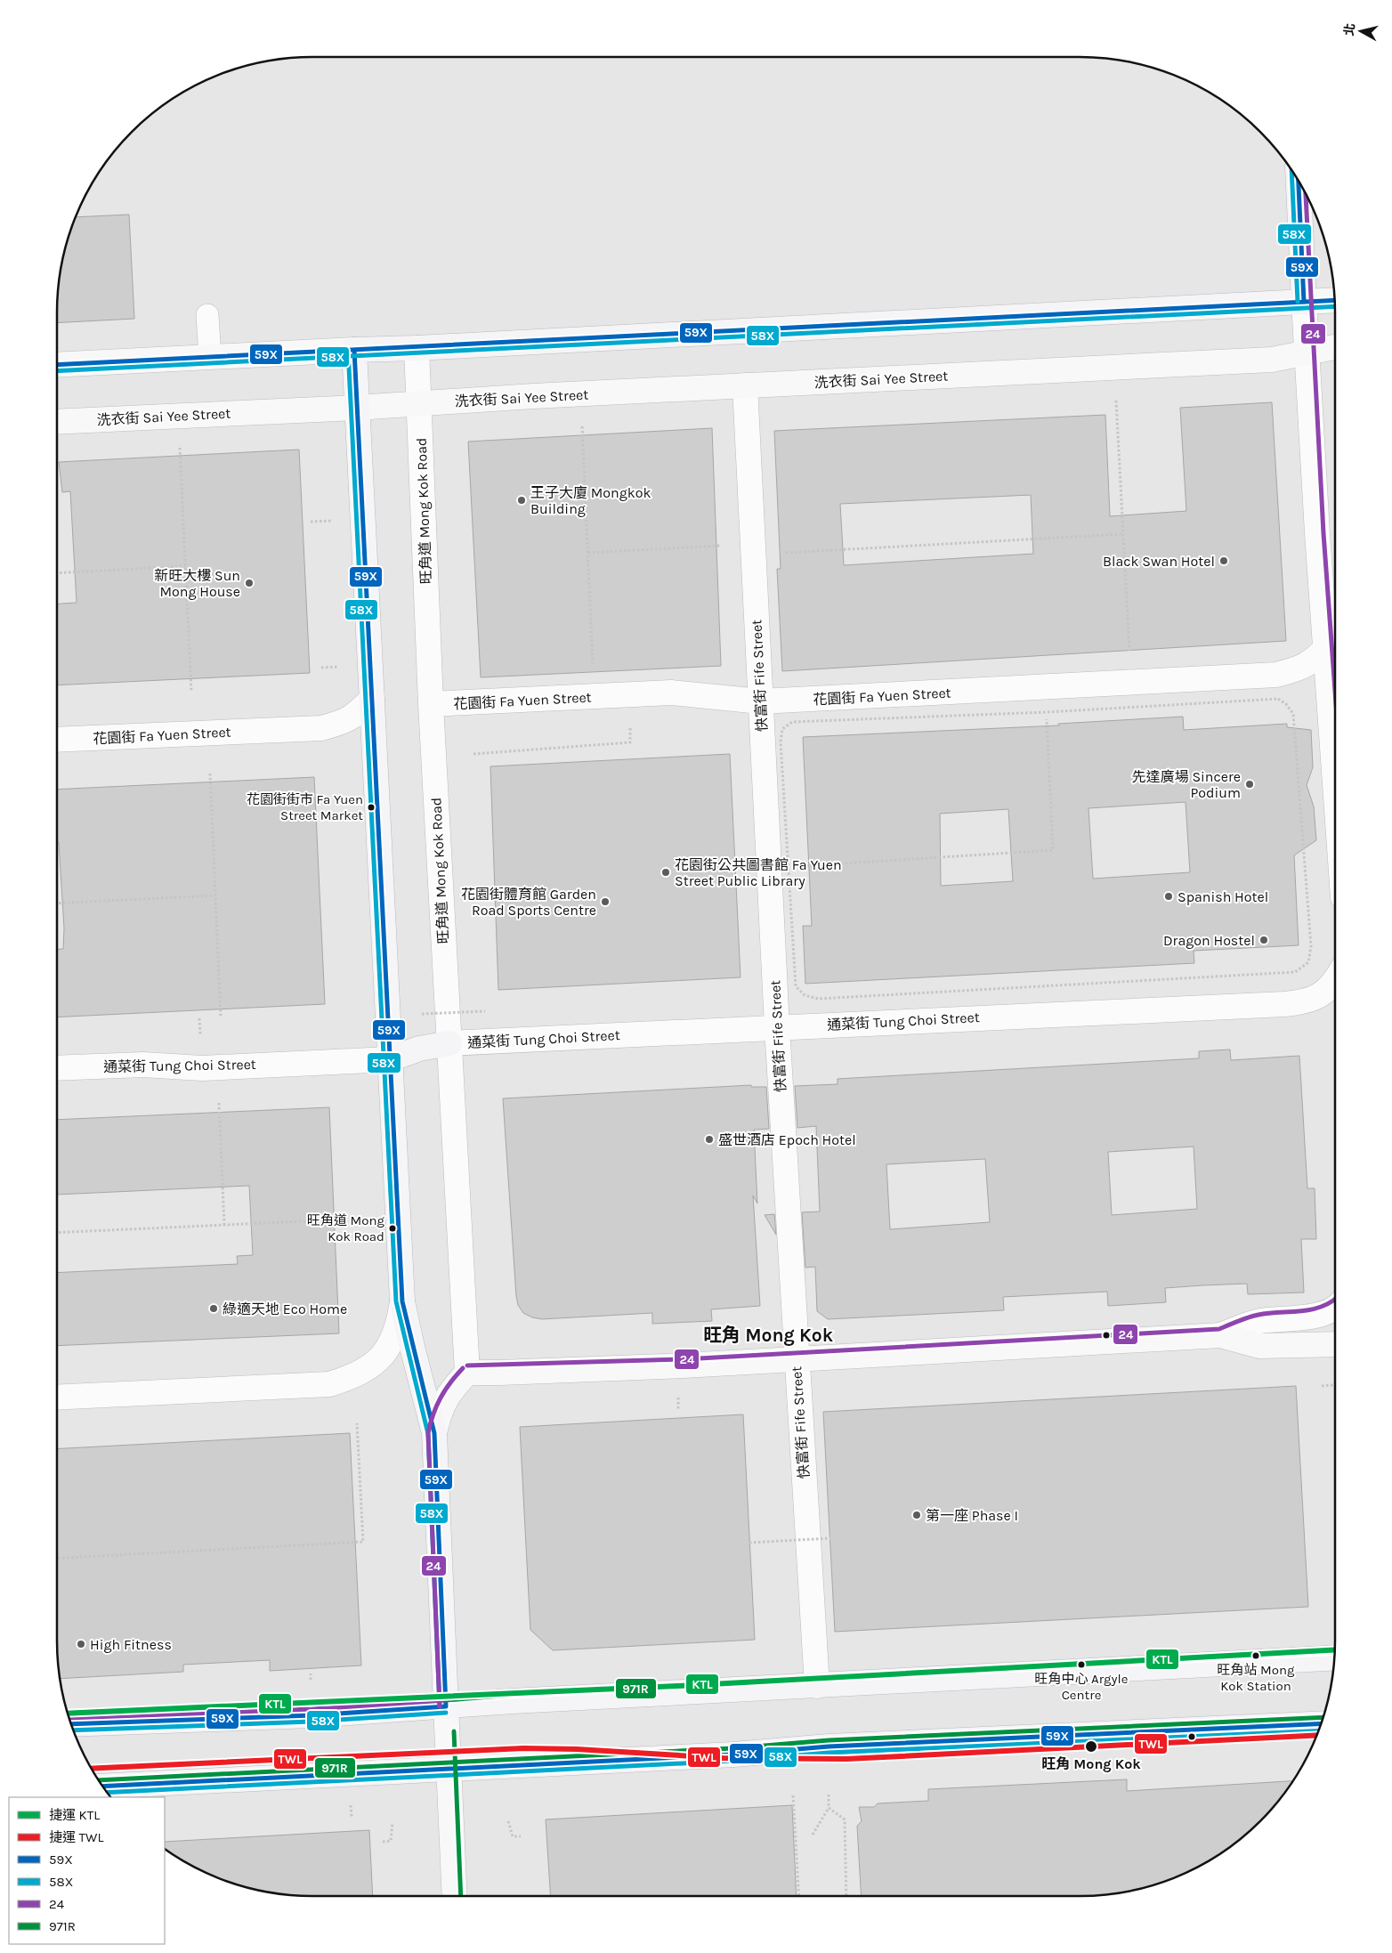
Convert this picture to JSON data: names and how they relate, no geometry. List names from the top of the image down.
{
  "streets": {
    "main road": ["洗衣街 Sai Yee Street"],
    "street": [
      "旺角道 Mong Kok Road",
      "快富街 Fife Street",
      "花園街 Fa Yuen Street",
      "通菜街 Tung Choi Street"
    ]
  },
  "crossings": [
    ["洗衣街 Sai Yee Street", "旺角道 Mong Kok Road"],
    ["洗衣街 Sai Yee Street", "快富街 Fife Street"],
    ["旺角道 Mong Kok Road", "花園街 Fa Yuen Street"],
    ["旺角道 Mong Kok Road", "通菜街 Tung Choi Street"],
    ["快富街 Fife Street", "花園街 Fa Yuen Street"],
    ["快富街 Fife Street", "通菜街 Tung Choi Street"]
  ],
  "districts": ["旺角 Mong Kok"],
  "places": [
    "王子大廈 Mongkok Building",
    "Black Swan Hotel",
    "新旺大樓 Sun Mong House",
    "先達廣場 Sincere Podium",
    "花園街街市 Fa Yuen Street Market",
    "花園街公共圖書館 Fa Yuen Street Public Library",
    "Spanish Hotel",
    "花園街體育館 Garden Road Sports Centre",
    "Dragon Hostel",
    "盛世酒店 Epoch Hotel",
    "旺角道 Mong Kok Road",
    "綠適天地 Eco Home",
    "第一座 Phase I",
    "High Fitness",
    "旺角站 Mong Kok Station",
    "旺角中心 Argyle Centre",
    "旺角 Mong Kok"
  ],
  "lines": [
    "transit line 58X",
    "transit line 59X",
    "transit line 24",
    "metro line KTL",
    "transit line 971R",
    "metro line TWL"
  ],
  "legend": [
    "捷運 KTL",
    "捷運 TWL",
    "59X",
    "58X",
    "24",
    "971R"
  ],
  "north": "left"
}
